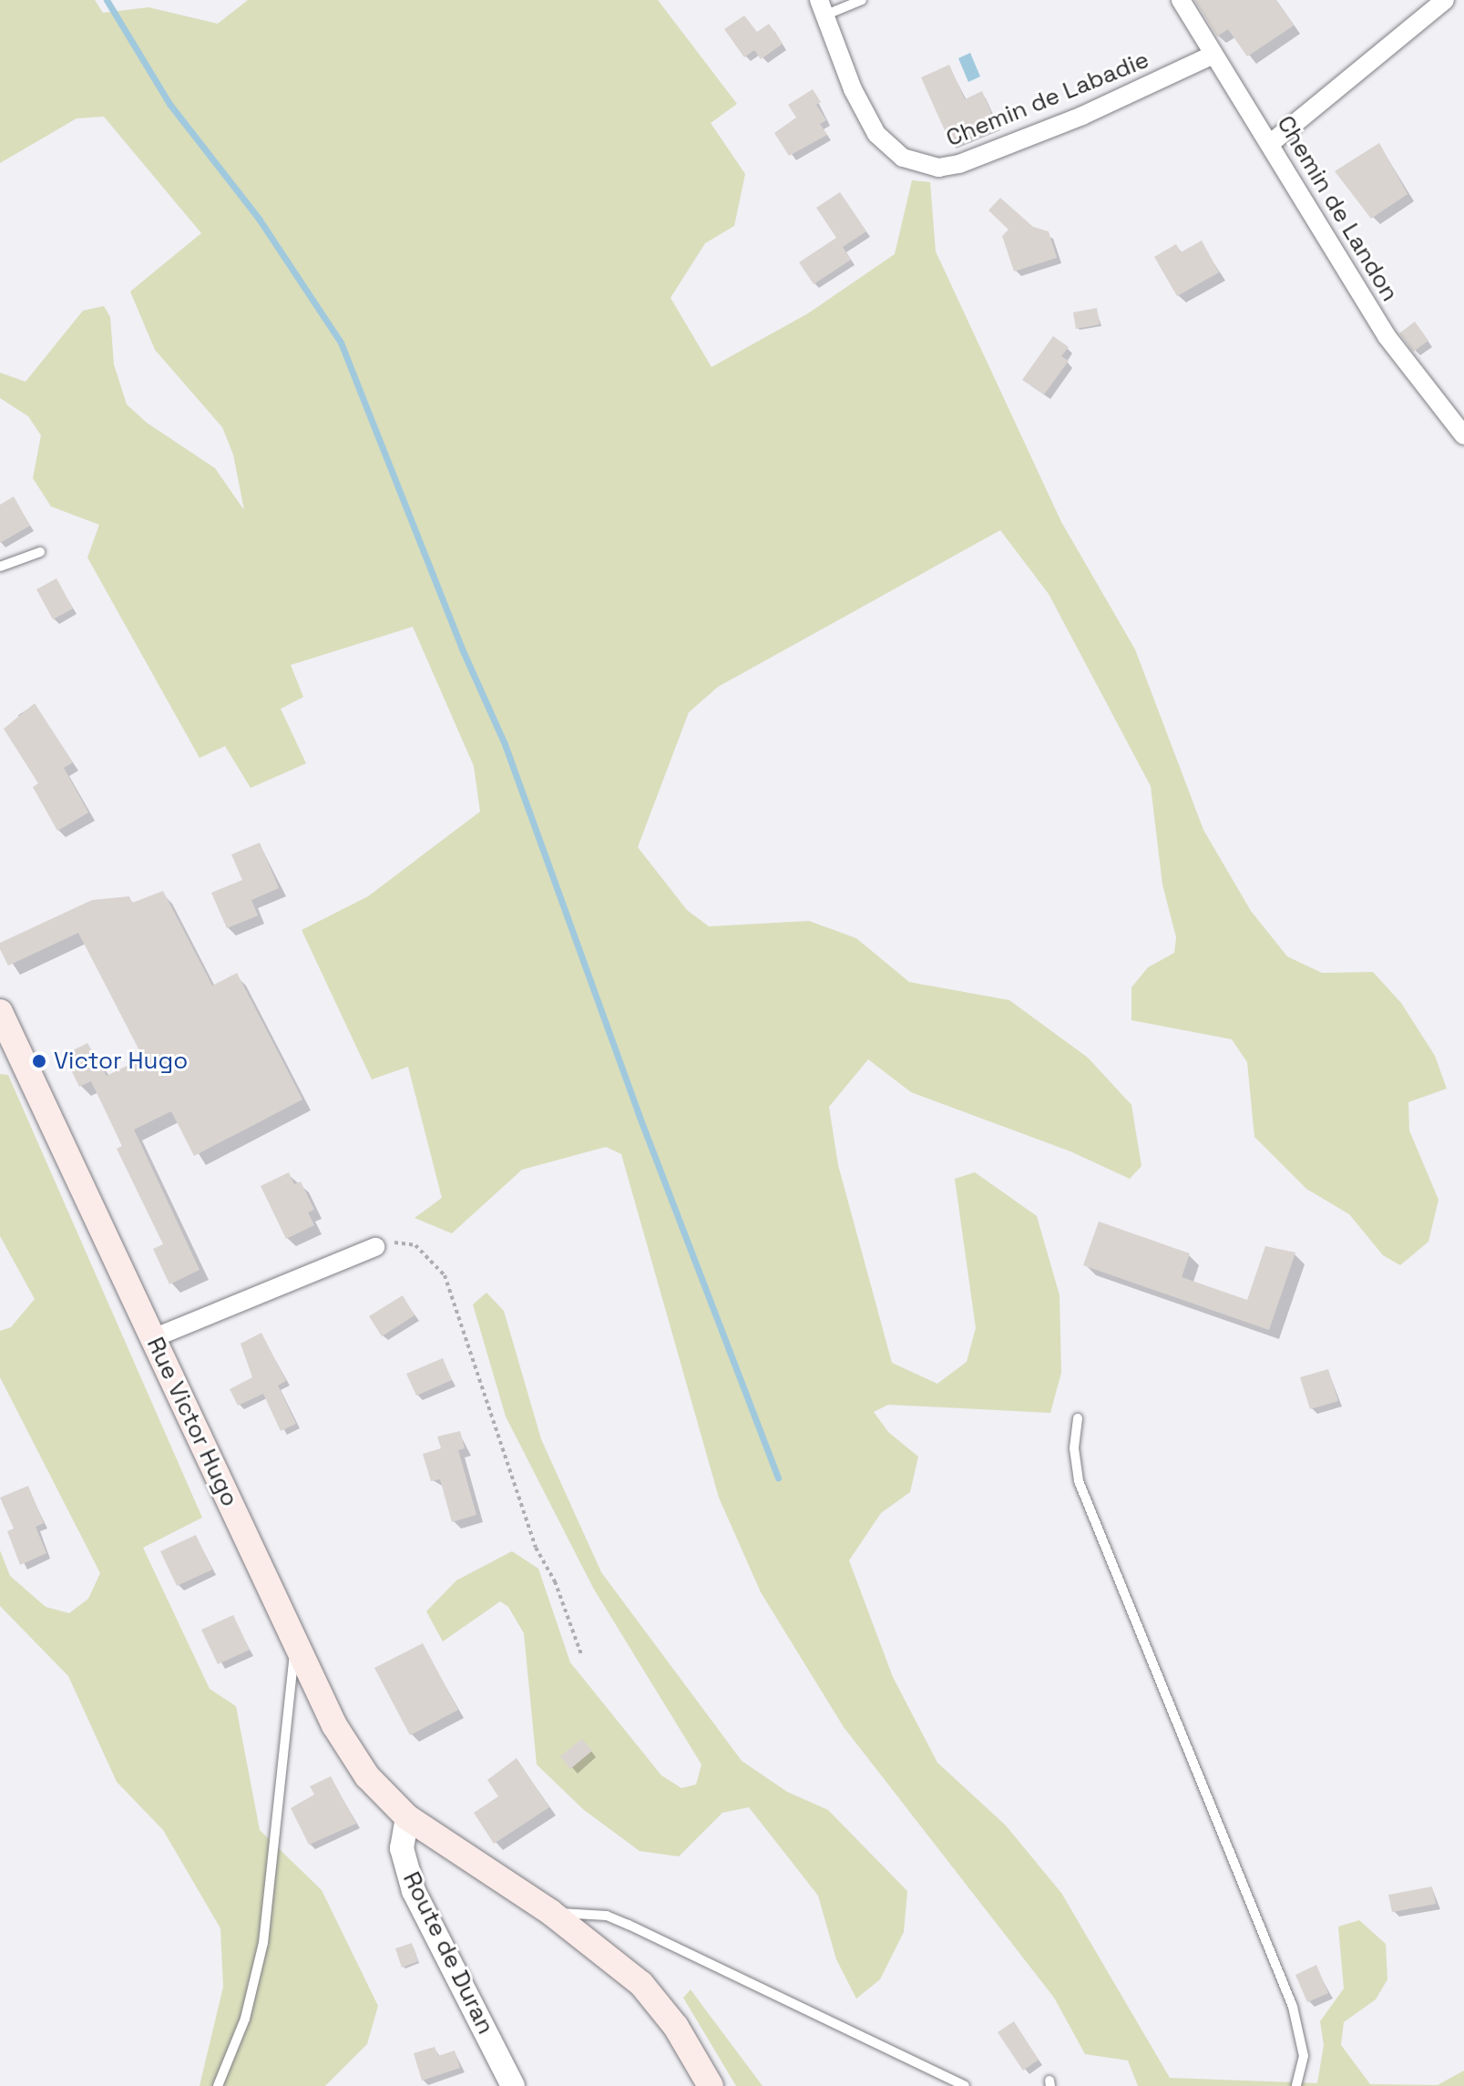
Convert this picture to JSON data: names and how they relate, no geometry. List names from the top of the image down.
{
  "streets": {
    "main road": ["Rue Victor Hugo"],
    "street": ["Chemin de Labadie", "Chemin de Landon", "Route de Duran"]
  },
  "crossings": [
    ["Chemin de Labadie", "Chemin de Landon"],
    ["Rue Victor Hugo", "Route de Duran"]
  ],
  "places": ["Victor Hugo"]
}
